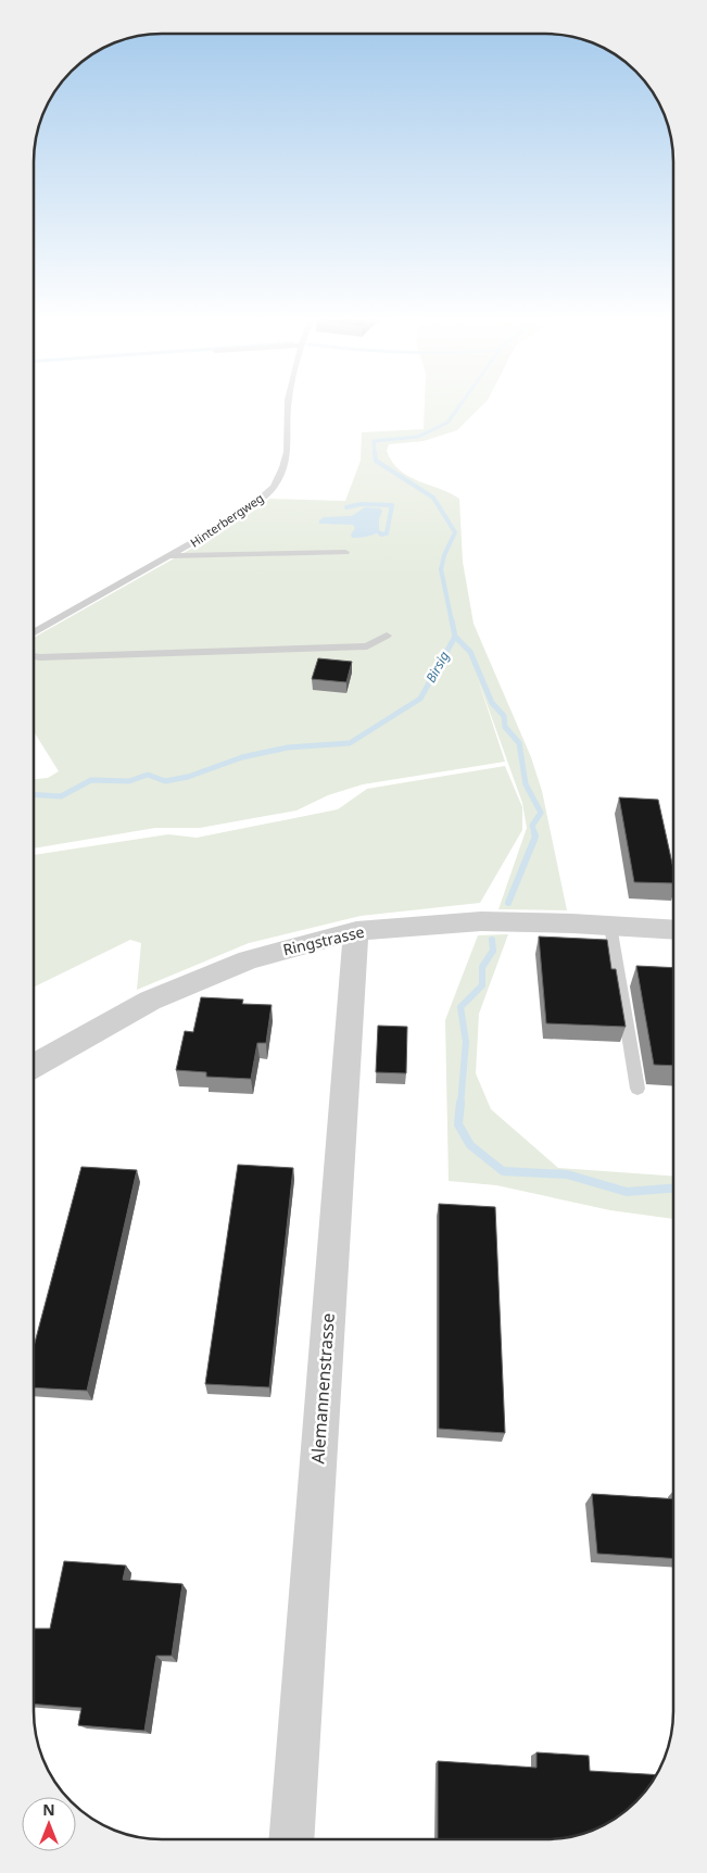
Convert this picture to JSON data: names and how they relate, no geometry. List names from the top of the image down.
{
  "streets": {
    "street": ["Ringstrasse", "Alemannenstrasse"],
    "lane": ["Hinterbergweg"]
  },
  "crossings": [
    ["Ringstrasse", "Alemannenstrasse"]
  ],
  "water": ["Birsig"],
  "north": "top"
}
